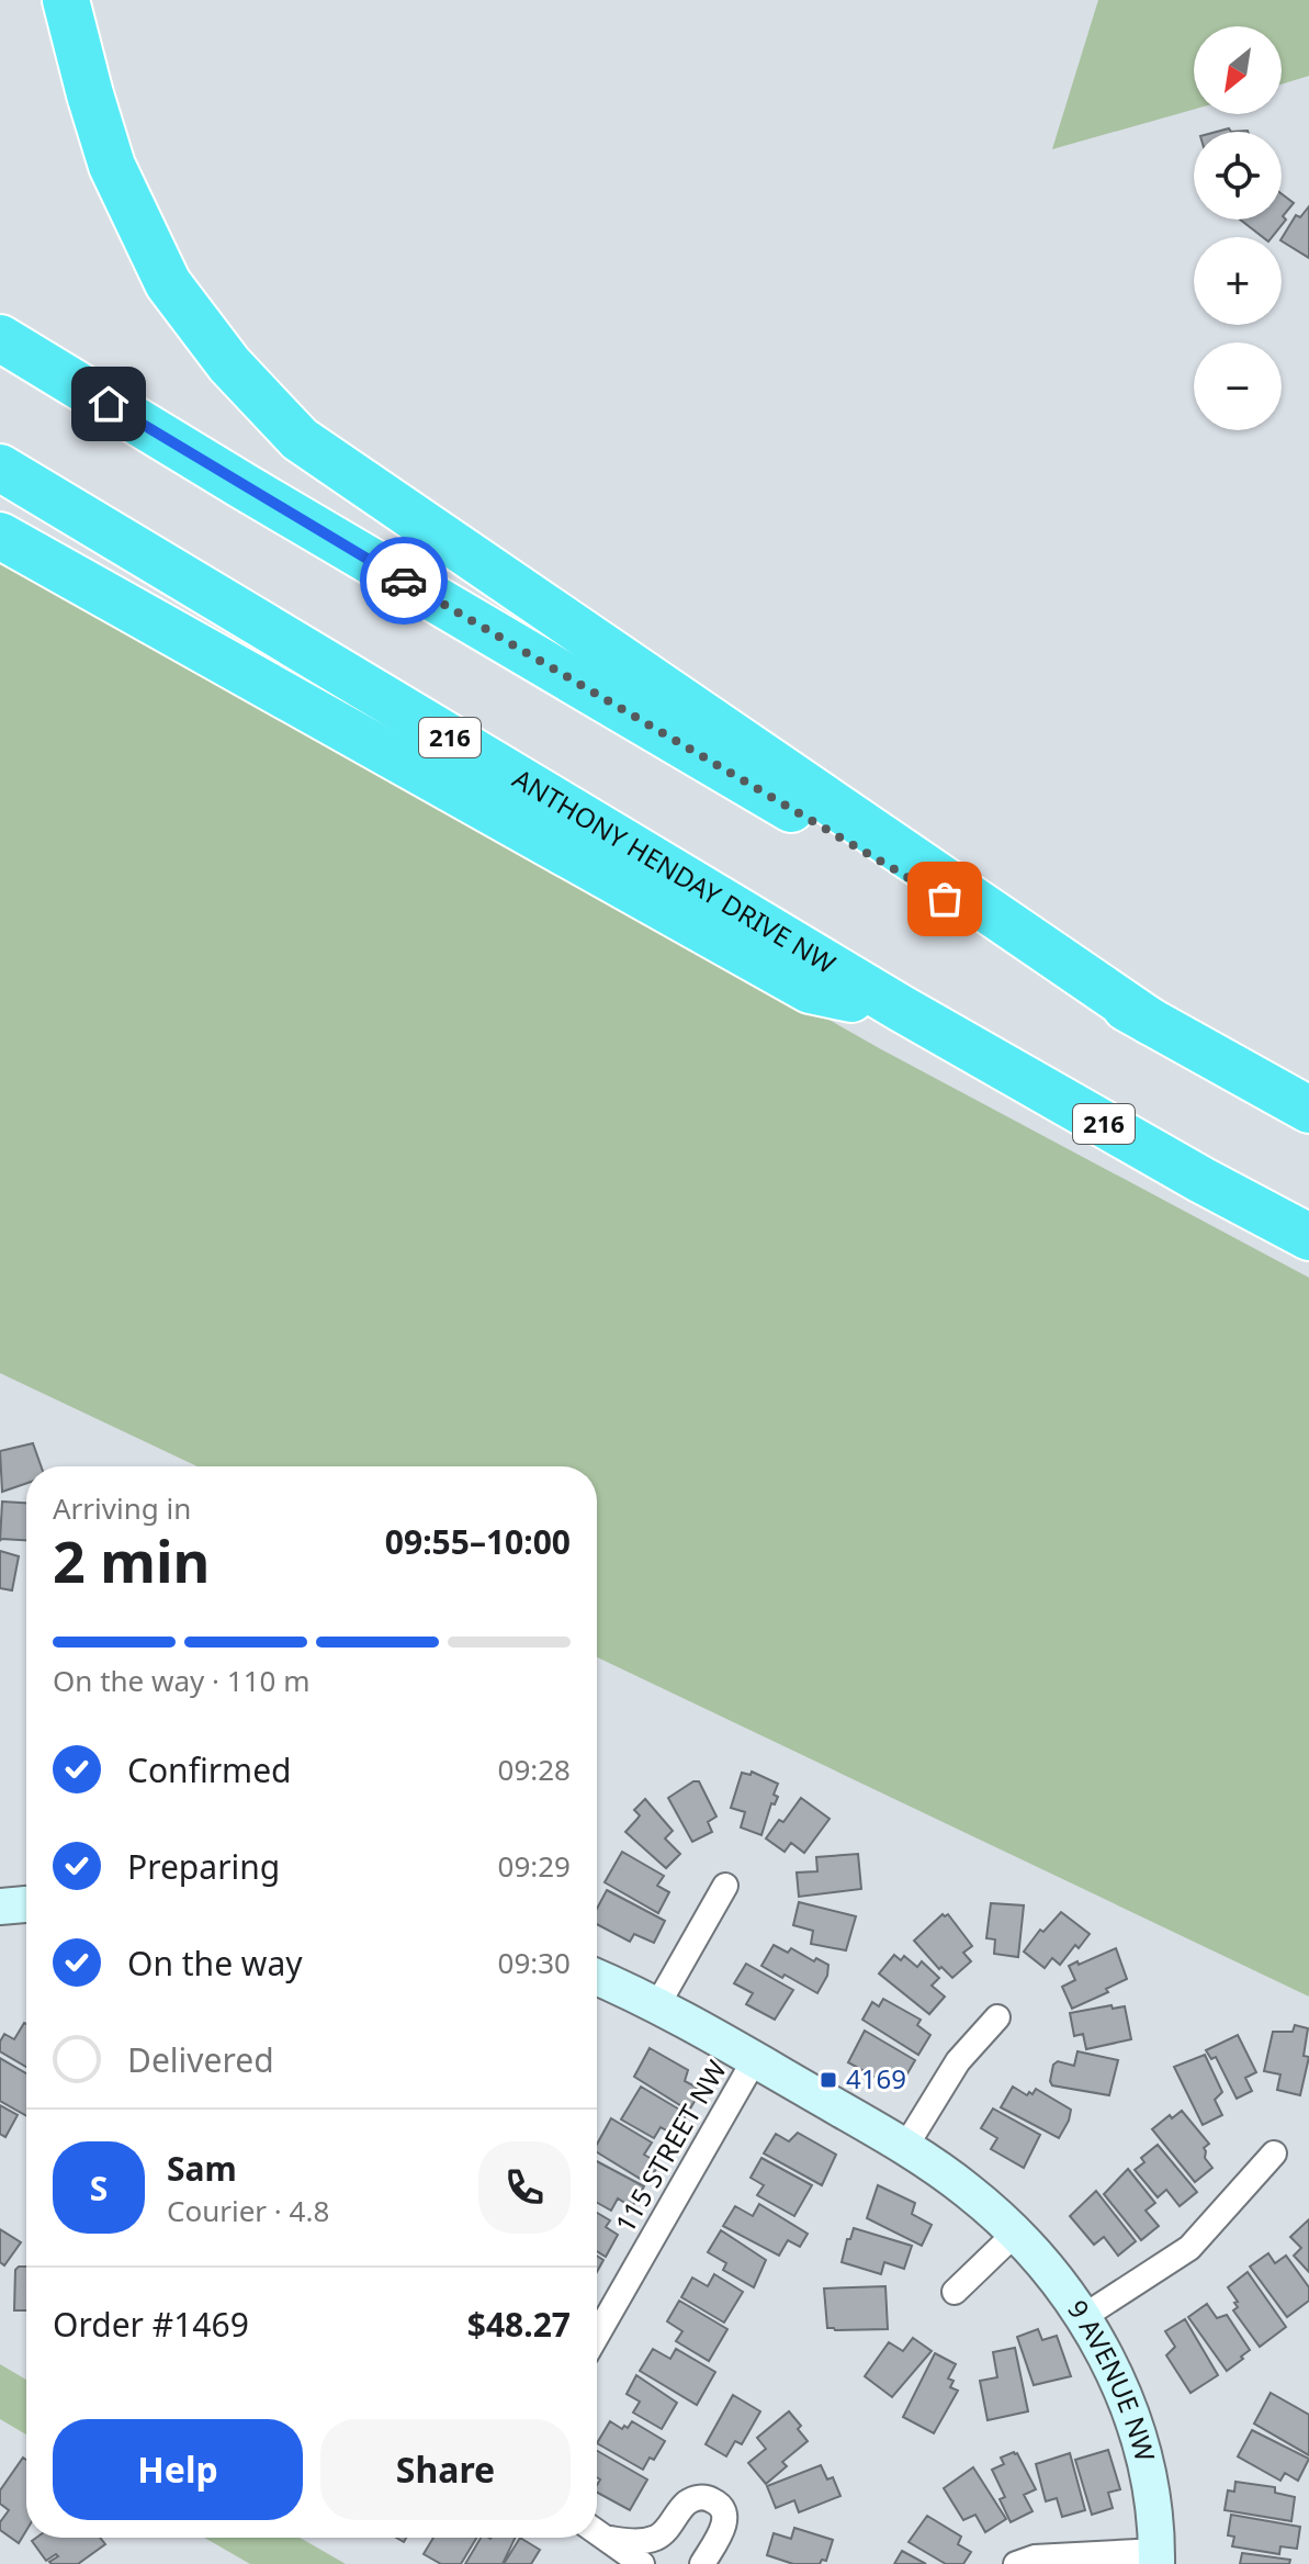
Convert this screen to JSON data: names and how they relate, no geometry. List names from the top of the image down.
{
  "streets": {
    "highway": ["216", "ANTHONY HENDAY DRIVE NW"],
    "street": ["115 STREET NW", "9 AVENUE NW"]
  },
  "crossings": [
    ["115 STREET NW", "9 AVENUE NW"]
  ],
  "places": {
    "transit": ["4169"]
  },
  "north": "bottom left",
  "page": {
    "map_buttons": ["+", "−"],
    "heading": ["2 min", "Arriving in", "09:55–10:00"],
    "panel": [
      "Sam",
      "Courier · 4.8",
      "Order #1469",
      "$48.27"
    ],
    "bar": "On the way · 110 m",
    "list": [
      ["Confirmed", "09:28"],
      ["Preparing", "09:29"],
      ["On the way", "09:30"],
      "Delivered"
    ],
    "round": "S",
    "buttons": ["Help", "Share"]
  }
}
